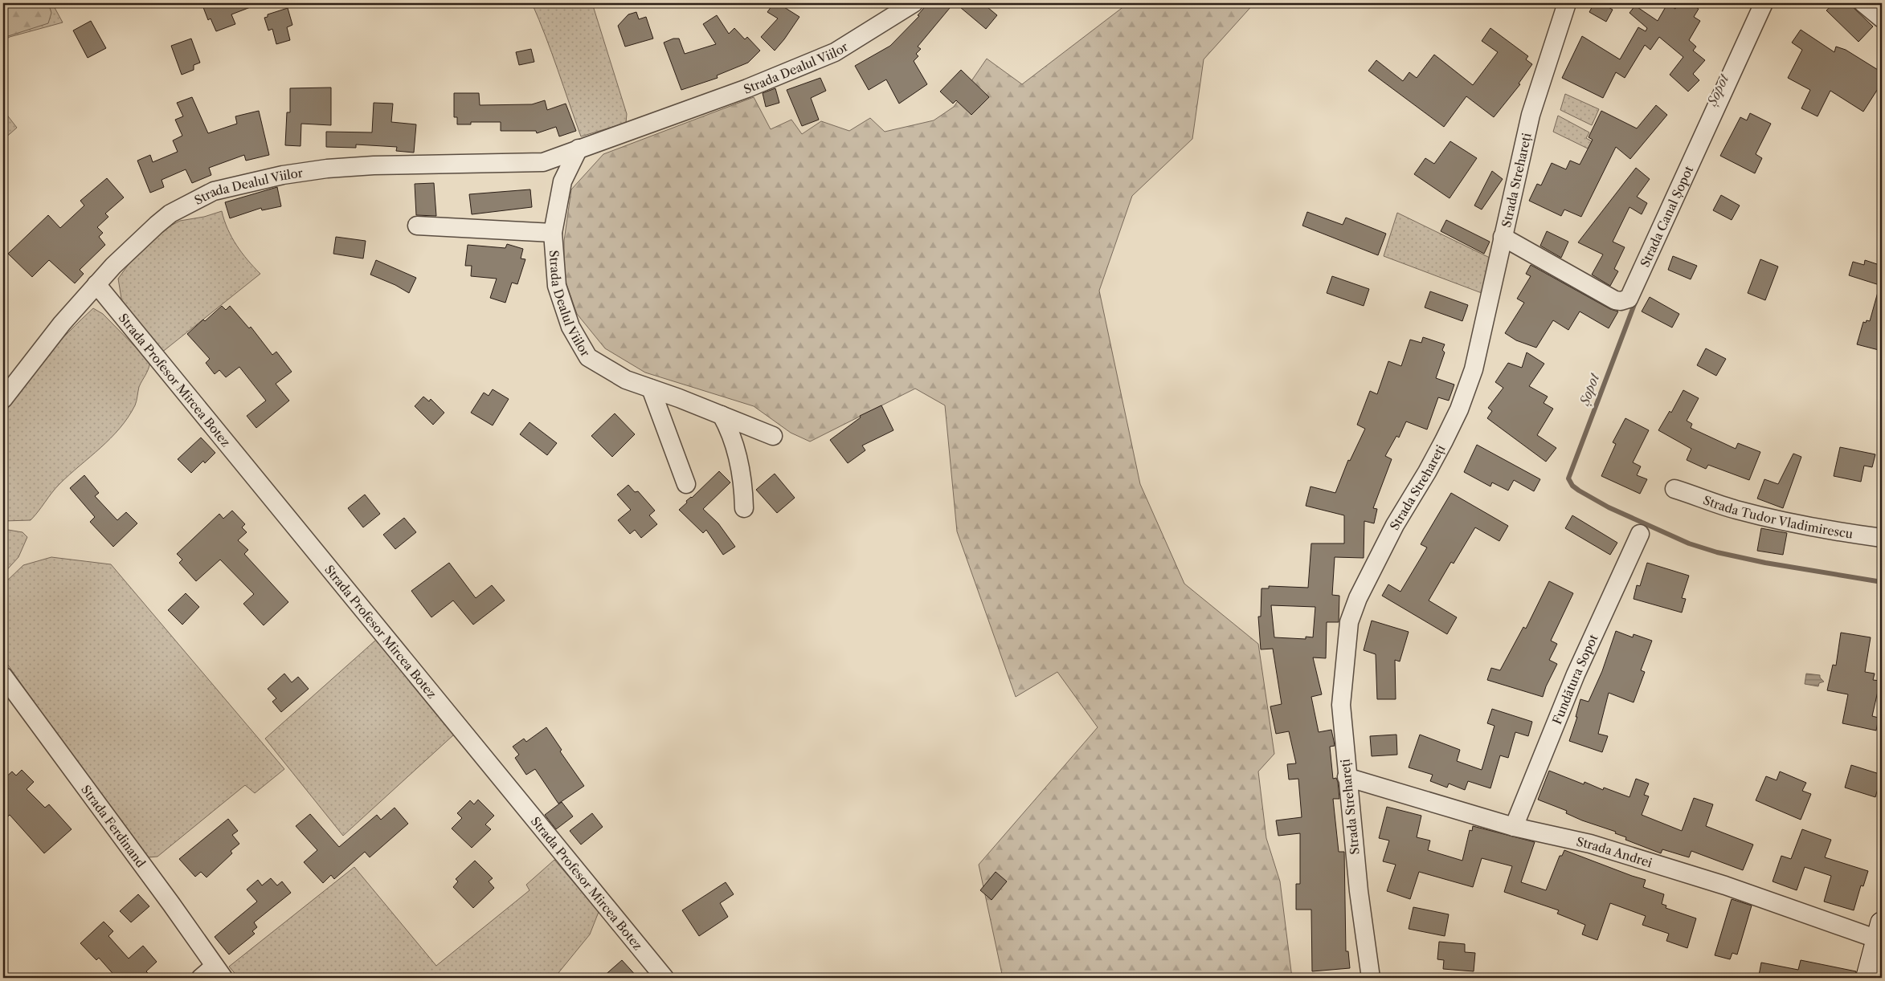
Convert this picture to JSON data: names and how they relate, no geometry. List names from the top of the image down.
{
  "streets": {
    "street": [
      "Strada Dealul Viilor",
      "Strada Strehareți",
      "Strada Canal Șopot",
      "Strada Profesor Mircea Botez",
      "Strada Tudor Vladimirescu",
      "Fundătura Sopot",
      "Strada Ferdinand",
      "Strada Andrei"
    ]
  },
  "crossings": [
    ["Strada Dealul Viilor", "Strada Profesor Mircea Botez"],
    ["Strada Strehareți", "Strada Canal Șopot"],
    ["Strada Strehareți", "Strada Andrei"],
    ["Fundătura Sopot", "Strada Andrei"]
  ],
  "water": ["Șopot"]
}
